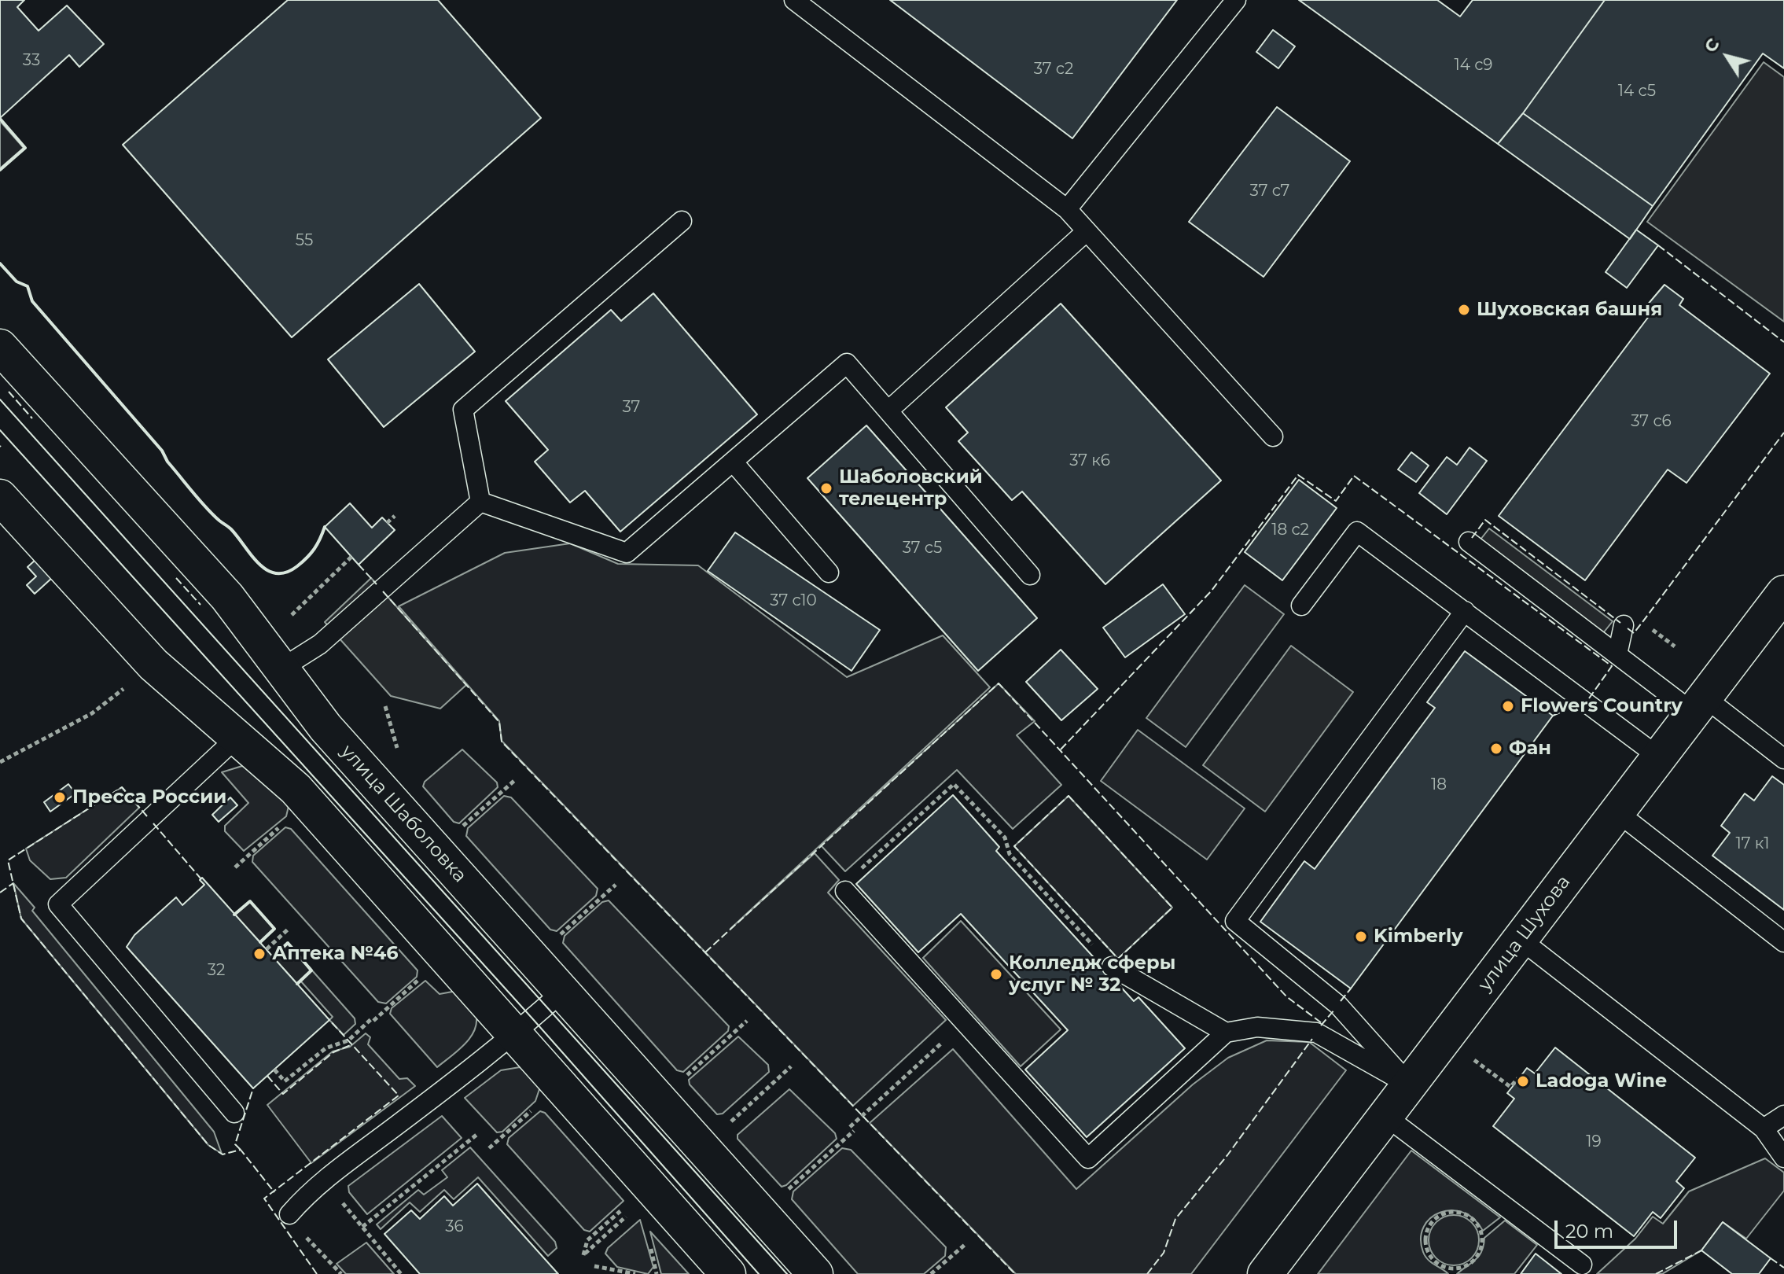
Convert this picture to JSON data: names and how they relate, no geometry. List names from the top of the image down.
{
  "streets": {
    "main road": ["улица Шаболовка", "улица Шухова"]
  },
  "places": [
    "Шуховская башня",
    "Шаболовский телецентр",
    "Flowers Country",
    "Фан",
    "Пресса России",
    "Kimberly",
    "Аптека №46",
    "Колледж сферы услуг № 32",
    "Ladoga Wine"
  ],
  "house_numbers": [
    "33",
    "14 с9",
    "37 с2",
    "14 с5",
    "37 с7",
    "55",
    "37",
    "37 с6",
    "37 к6",
    "18 с2",
    "37 с5",
    "37 с10",
    "18",
    "17 к1",
    "32",
    "19",
    "36"
  ],
  "scale_bar": "20 m",
  "north": "top left"
}
